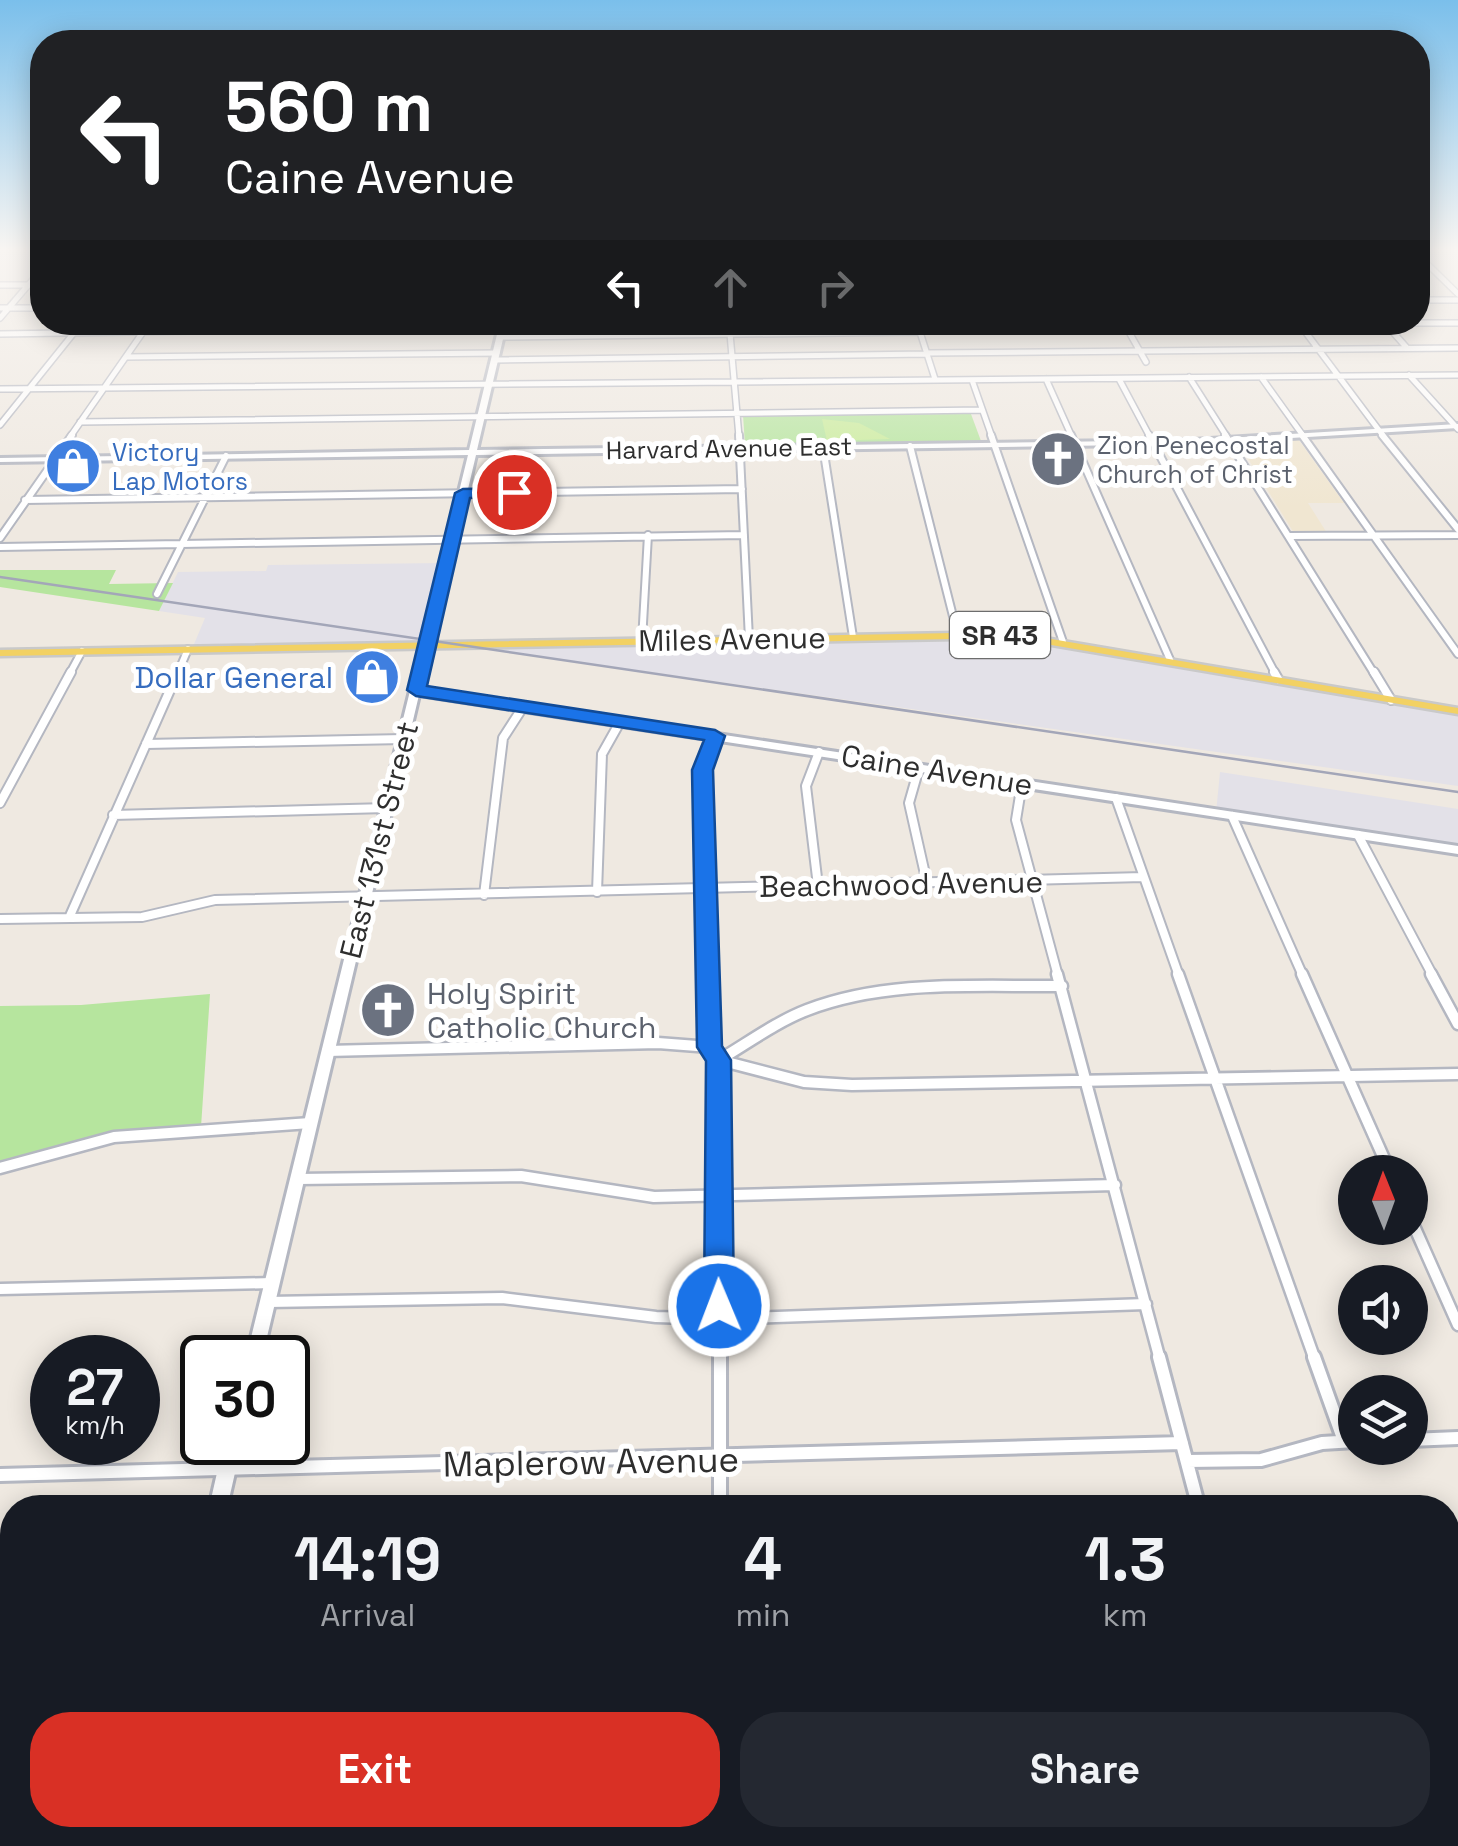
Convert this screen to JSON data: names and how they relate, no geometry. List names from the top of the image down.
{
  "streets": {
    "main road": ["SR 43", "Miles Avenue"],
    "street": [
      "Harvard Avenue East",
      "Caine Avenue",
      "East 131st Street",
      "Beachwood Avenue",
      "Maplerow Avenue"
    ]
  },
  "crossings": [
    ["Harvard Avenue East", "East 131st Street"],
    ["Miles Avenue", "East 131st Street"],
    ["Caine Avenue", "East 131st Street"],
    ["East 131st Street", "Beachwood Avenue"]
  ],
  "places": {
    "church": ["Zion Penecostal Church of Christ", "Holy Spirit Catholic Church"],
    "shop": ["Victory Lap Motors", "Dollar General"]
  },
  "north": "top",
  "page": {
    "turn": ["560 m", "Caine Avenue"],
    "speed": "27 km/h",
    "limit": "30",
    "eta": [
      "14:19",
      "Arrival",
      "4",
      "min",
      "1.3",
      "km"
    ],
    "buttons": ["Exit", "Share"]
  }
}
